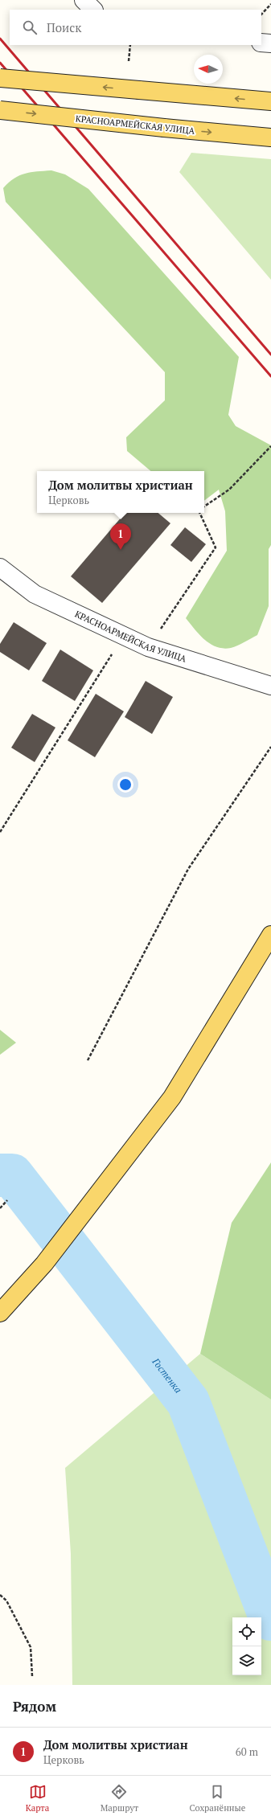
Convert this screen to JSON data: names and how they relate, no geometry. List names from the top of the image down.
{
  "streets": {
    "main road": ["КРАСНОАРМЕЙСКАЯ УЛИЦА"]
  },
  "water": ["Гостенка"],
  "north": "left",
  "page": {
    "search": "Поиск",
    "popup": ["Дом молитвы христиан", "Церковь"],
    "pins": "1",
    "heading": "Рядом",
    "list": [
      {
        "mark": "1",
        "name": "Дом молитвы христиан",
        "note": "Церковь",
        "value": "60 m"
      }
    ],
    "nav": ["Карта", "Маршрут", "Сохранённые"]
  }
}
